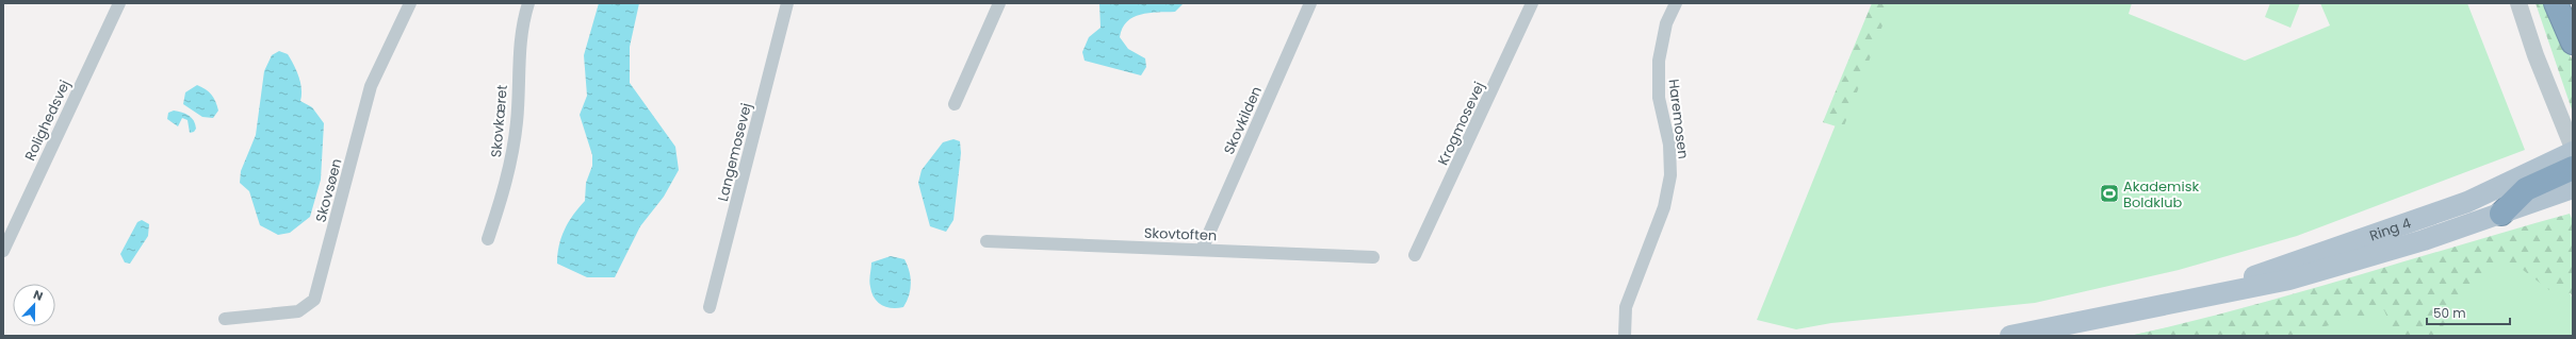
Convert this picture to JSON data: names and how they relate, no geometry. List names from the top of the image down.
{
  "streets": {
    "main road": ["Ring 4"],
    "street": [
      "Haremosen",
      "Rolighedsvej",
      "Skovkilden",
      "Skovkæret",
      "Krogmosevej",
      "Langemosevej",
      "Skovsøen",
      "Skovtoften"
    ]
  },
  "crossings": [
    ["Skovkilden", "Skovtoften"]
  ],
  "places": {
    "sports": ["Akademisk Boldklub"]
  },
  "scale_bar": "50 m",
  "north": "top"
}
